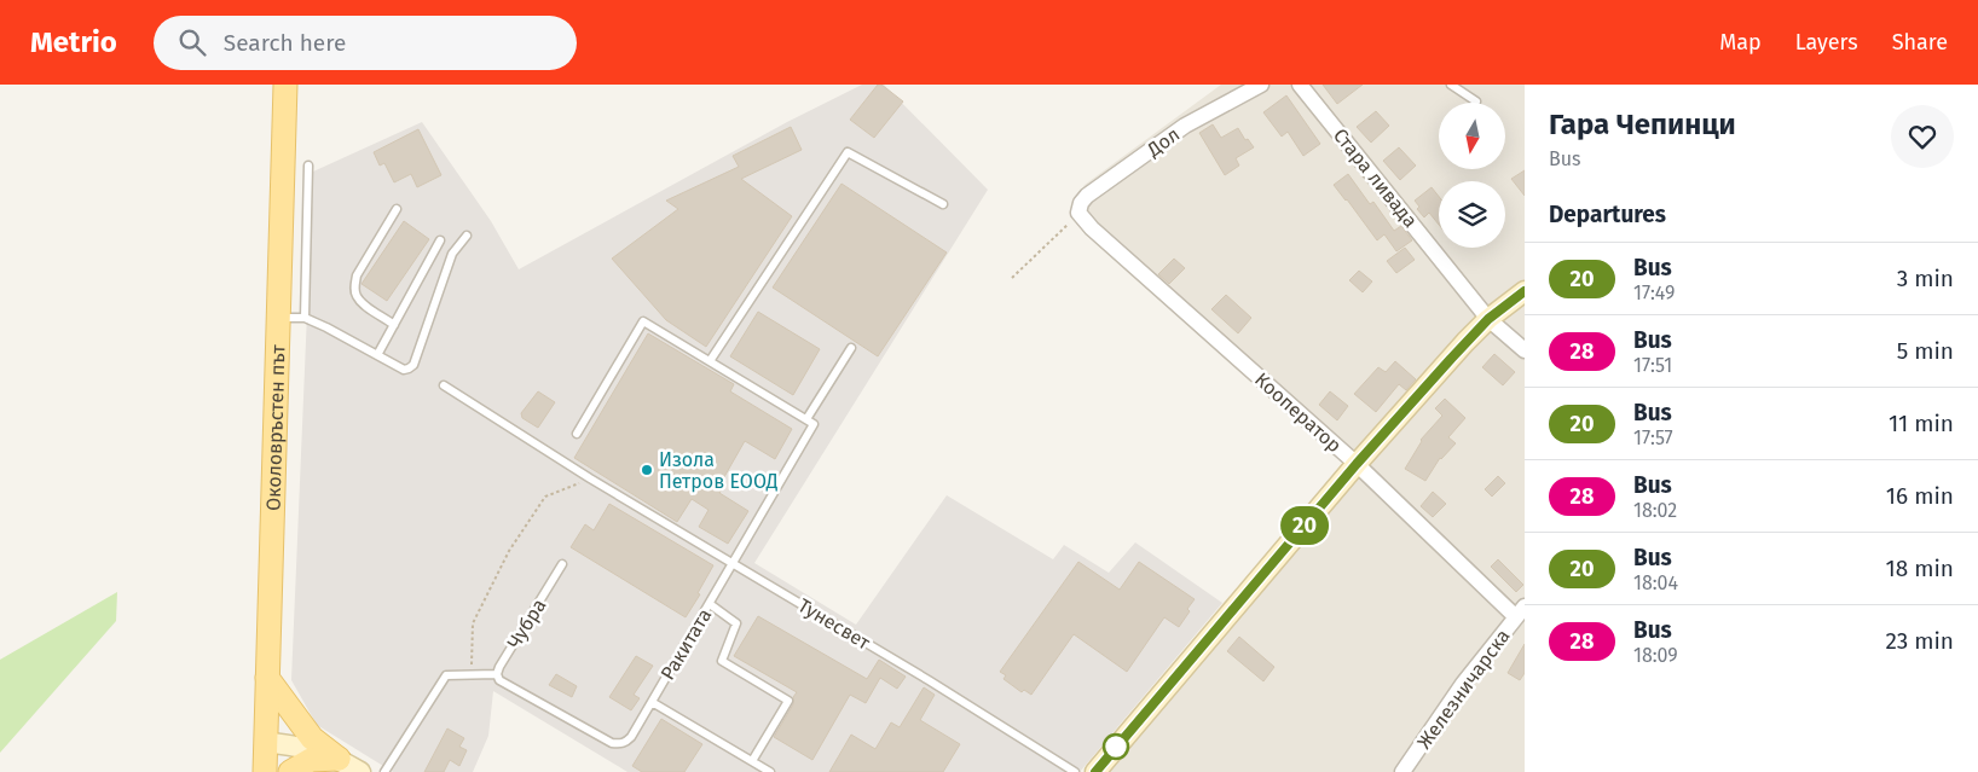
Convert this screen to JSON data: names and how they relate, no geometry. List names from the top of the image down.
{
  "streets": {
    "main road": ["Околовръстен път"],
    "street": [
      "Дол",
      "Стара ливада",
      "Кооператор",
      "Железничарска"
    ],
    "lane": ["Чубра", "Тунесвет", "Ракитата"]
  },
  "crossings": [
    ["Дол", "Кооператор"],
    ["Кооператор", "Железничарска"],
    ["Чубра", "Ракитата"],
    ["Тунесвет", "Ракитата"]
  ],
  "places": ["Изола Петров ЕООД"],
  "lines": ["bus line 20"],
  "north": "bottom",
  "page": {
    "header": "Metrio",
    "search": "Search here",
    "nav": ["Map", "Layers", "Share"],
    "on_map": "20",
    "heading": [
      ["Гара Чепинци", "Bus"],
      "Departures"
    ],
    "list": [
      {
        "mark": "20",
        "name": "Bus",
        "note": "17:49",
        "value": "3 min"
      },
      {
        "mark": "28",
        "name": "Bus",
        "note": "17:51",
        "value": "5 min"
      },
      {
        "mark": "20",
        "name": "Bus",
        "note": "17:57",
        "value": "11 min"
      },
      {
        "mark": "28",
        "name": "Bus",
        "note": "18:02",
        "value": "16 min"
      },
      {
        "mark": "20",
        "name": "Bus",
        "note": "18:04",
        "value": "18 min"
      },
      {
        "mark": "28",
        "name": "Bus",
        "note": "18:09",
        "value": "23 min"
      }
    ]
  }
}
